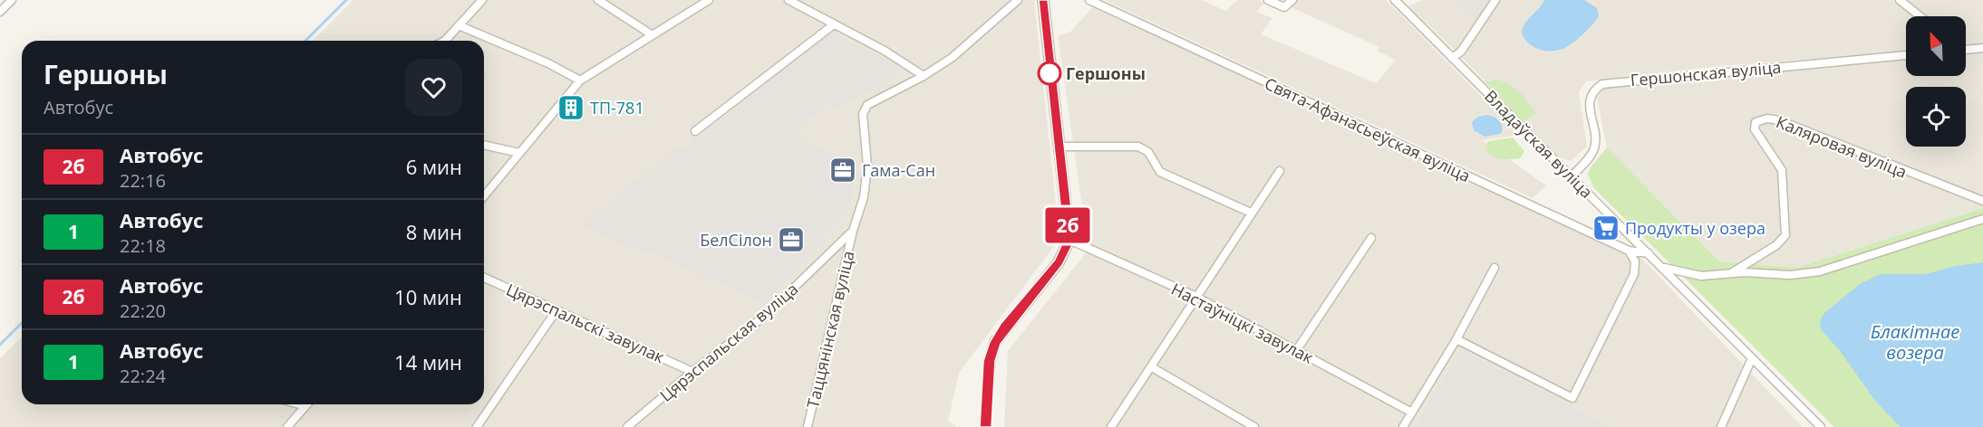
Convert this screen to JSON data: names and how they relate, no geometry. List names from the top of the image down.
{
  "streets": {
    "street": [
      "Гершонская вуліца",
      "Свята-Афанасьеўская вуліца",
      "Владаўская вуліца",
      "Каляровая вуліца",
      "Цярэспальскі завулак",
      "Настаўніцкі завулак",
      "Таццянінская вуліца",
      "Цярэспальская вуліца"
    ]
  },
  "crossings": [
    ["Гершонская вуліца", "Владаўская вуліца"],
    ["Свята-Афанасьеўская вуліца", "Владаўская вуліца"],
    ["Цярэспальскі завулак", "Цярэспальская вуліца"],
    ["Таццянінская вуліца", "Цярэспальская вуліца"]
  ],
  "water": ["Блакітнае возера"],
  "places": {
    "other": ["Гершоны"],
    "building": ["ТП-781"],
    "office": ["Гама-Сан", "БелСілон"],
    "supermarket": ["Продукты у озера"]
  },
  "lines": ["bus line 2б"],
  "north": "top left",
  "page": {
    "on_map": "2б",
    "heading": ["Гершоны", "Автобус"],
    "list": [
      {
        "mark": "2б",
        "name": "Автобус",
        "note": "22:16",
        "value": "6 мин"
      },
      {
        "mark": "1",
        "name": "Автобус",
        "note": "22:18",
        "value": "8 мин"
      },
      {
        "mark": "2б",
        "name": "Автобус",
        "note": "22:20",
        "value": "10 мин"
      },
      {
        "mark": "1",
        "name": "Автобус",
        "note": "22:24",
        "value": "14 мин"
      }
    ]
  }
}
